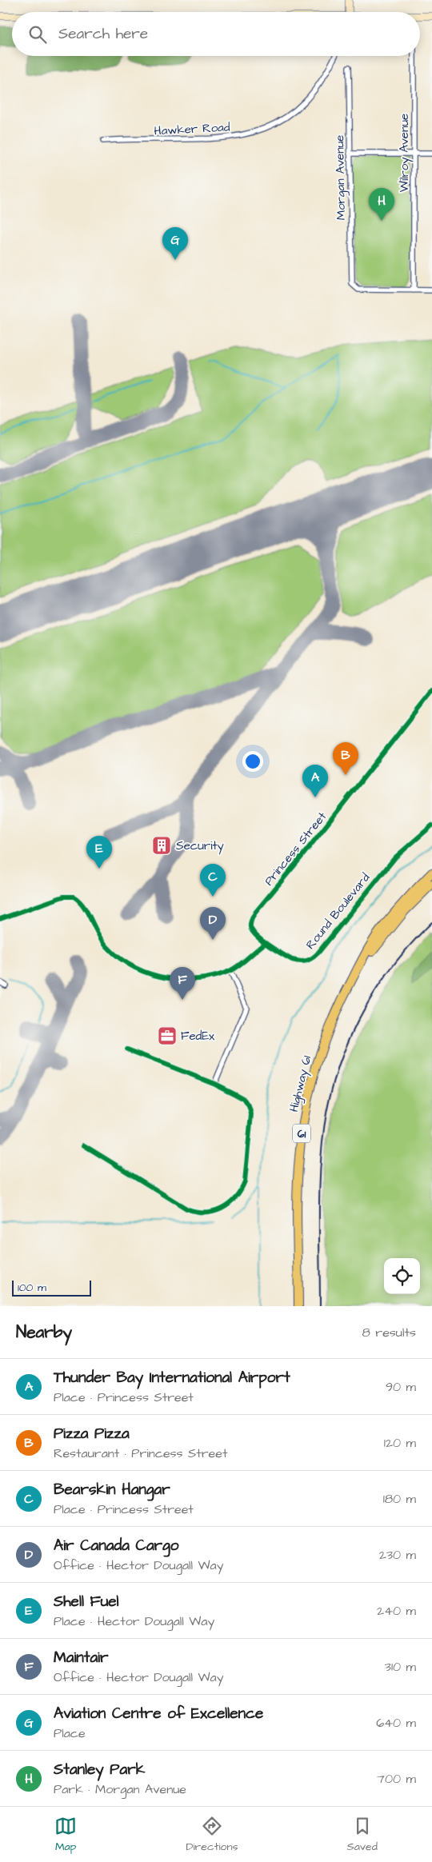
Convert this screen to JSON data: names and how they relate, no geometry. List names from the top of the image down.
{
  "streets": {
    "highway": ["Highway 61", "61"],
    "street": [
      "Hawker Road",
      "Wilroy Avenue",
      "Morgan Avenue",
      "Princess Street",
      "Round Boulevard"
    ]
  },
  "crossings": [
    ["Wilroy Avenue", "Morgan Avenue"],
    ["Princess Street", "Round Boulevard"],
    ["Highway 61", "61"]
  ],
  "places": {
    "building": ["Security"],
    "office": ["FedEx"]
  },
  "scale_bar": "100 m",
  "page": {
    "search": "Search here",
    "pins": [
      "H",
      "G",
      "B",
      "A",
      "E",
      "C",
      "D",
      "F"
    ],
    "scale": "100 m",
    "heading": ["Nearby", "8 results"],
    "list": [
      {
        "mark": "A",
        "name": "Thunder Bay International Airport",
        "note": "Place · Princess Street",
        "value": "90 m"
      },
      {
        "mark": "B",
        "name": "Pizza Pizza",
        "note": "Restaurant · Princess Street",
        "value": "120 m"
      },
      {
        "mark": "C",
        "name": "Bearskin Hangar",
        "note": "Place · Princess Street",
        "value": "180 m"
      },
      {
        "mark": "D",
        "name": "Air Canada Cargo",
        "note": "Office · Hector Dougall Way",
        "value": "230 m"
      },
      {
        "mark": "E",
        "name": "Shell Fuel",
        "note": "Place · Hector Dougall Way",
        "value": "240 m"
      },
      {
        "mark": "F",
        "name": "Maintair",
        "note": "Office · Hector Dougall Way",
        "value": "310 m"
      },
      {
        "mark": "G",
        "name": "Aviation Centre of Excellence",
        "note": "Place",
        "value": "640 m"
      },
      {
        "mark": "H",
        "name": "Stanley Park",
        "note": "Park · Morgan Avenue",
        "value": "700 m"
      }
    ],
    "nav": ["Map", "Directions", "Saved"]
  }
}
